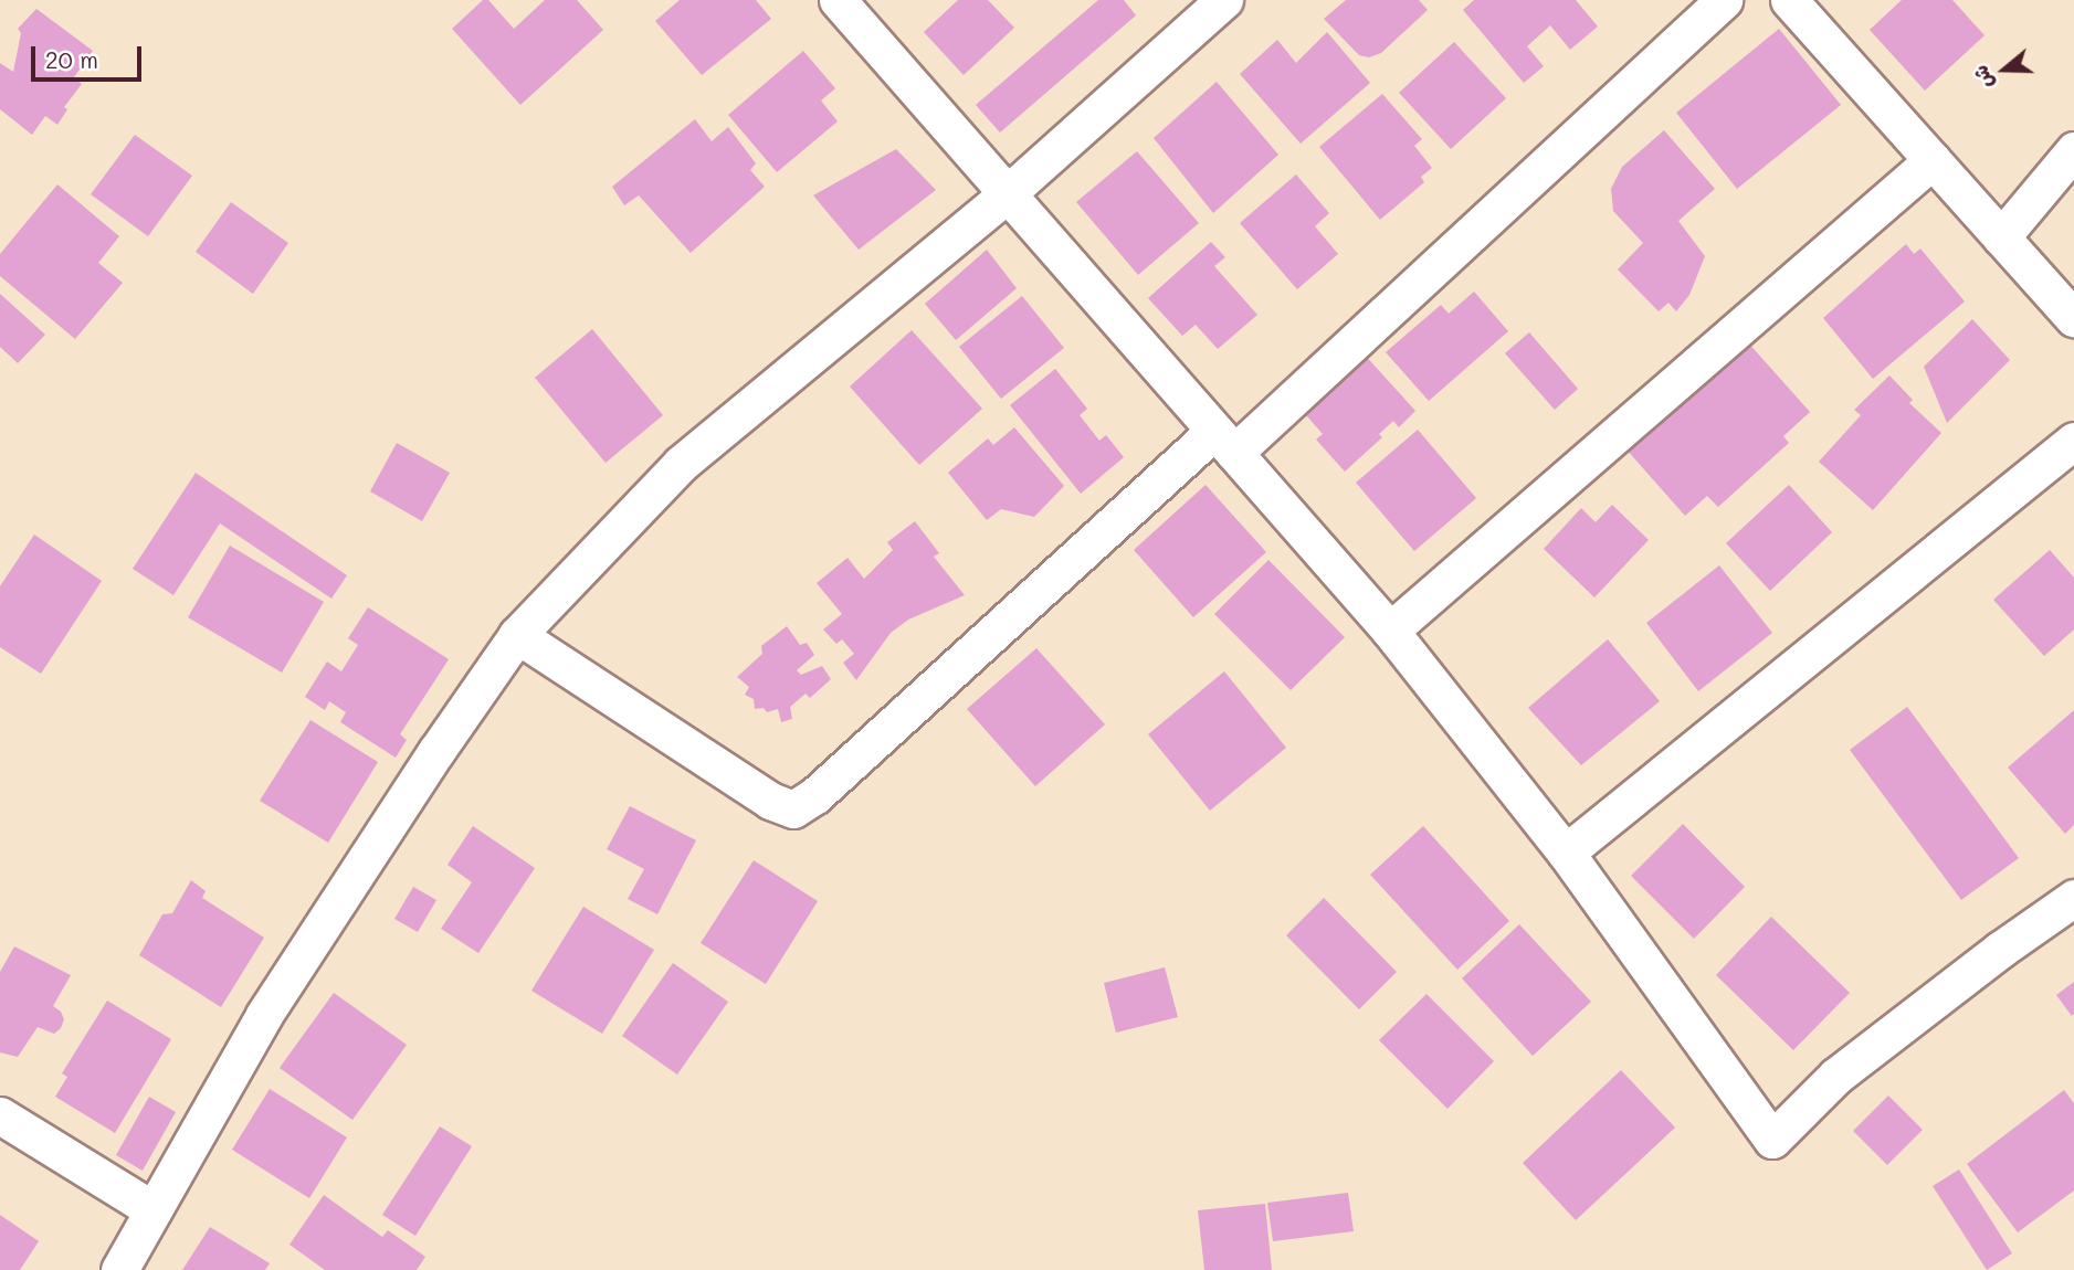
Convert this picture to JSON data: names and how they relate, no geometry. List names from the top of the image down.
{
  "scale_bar": "20 m",
  "north": "left"
}
